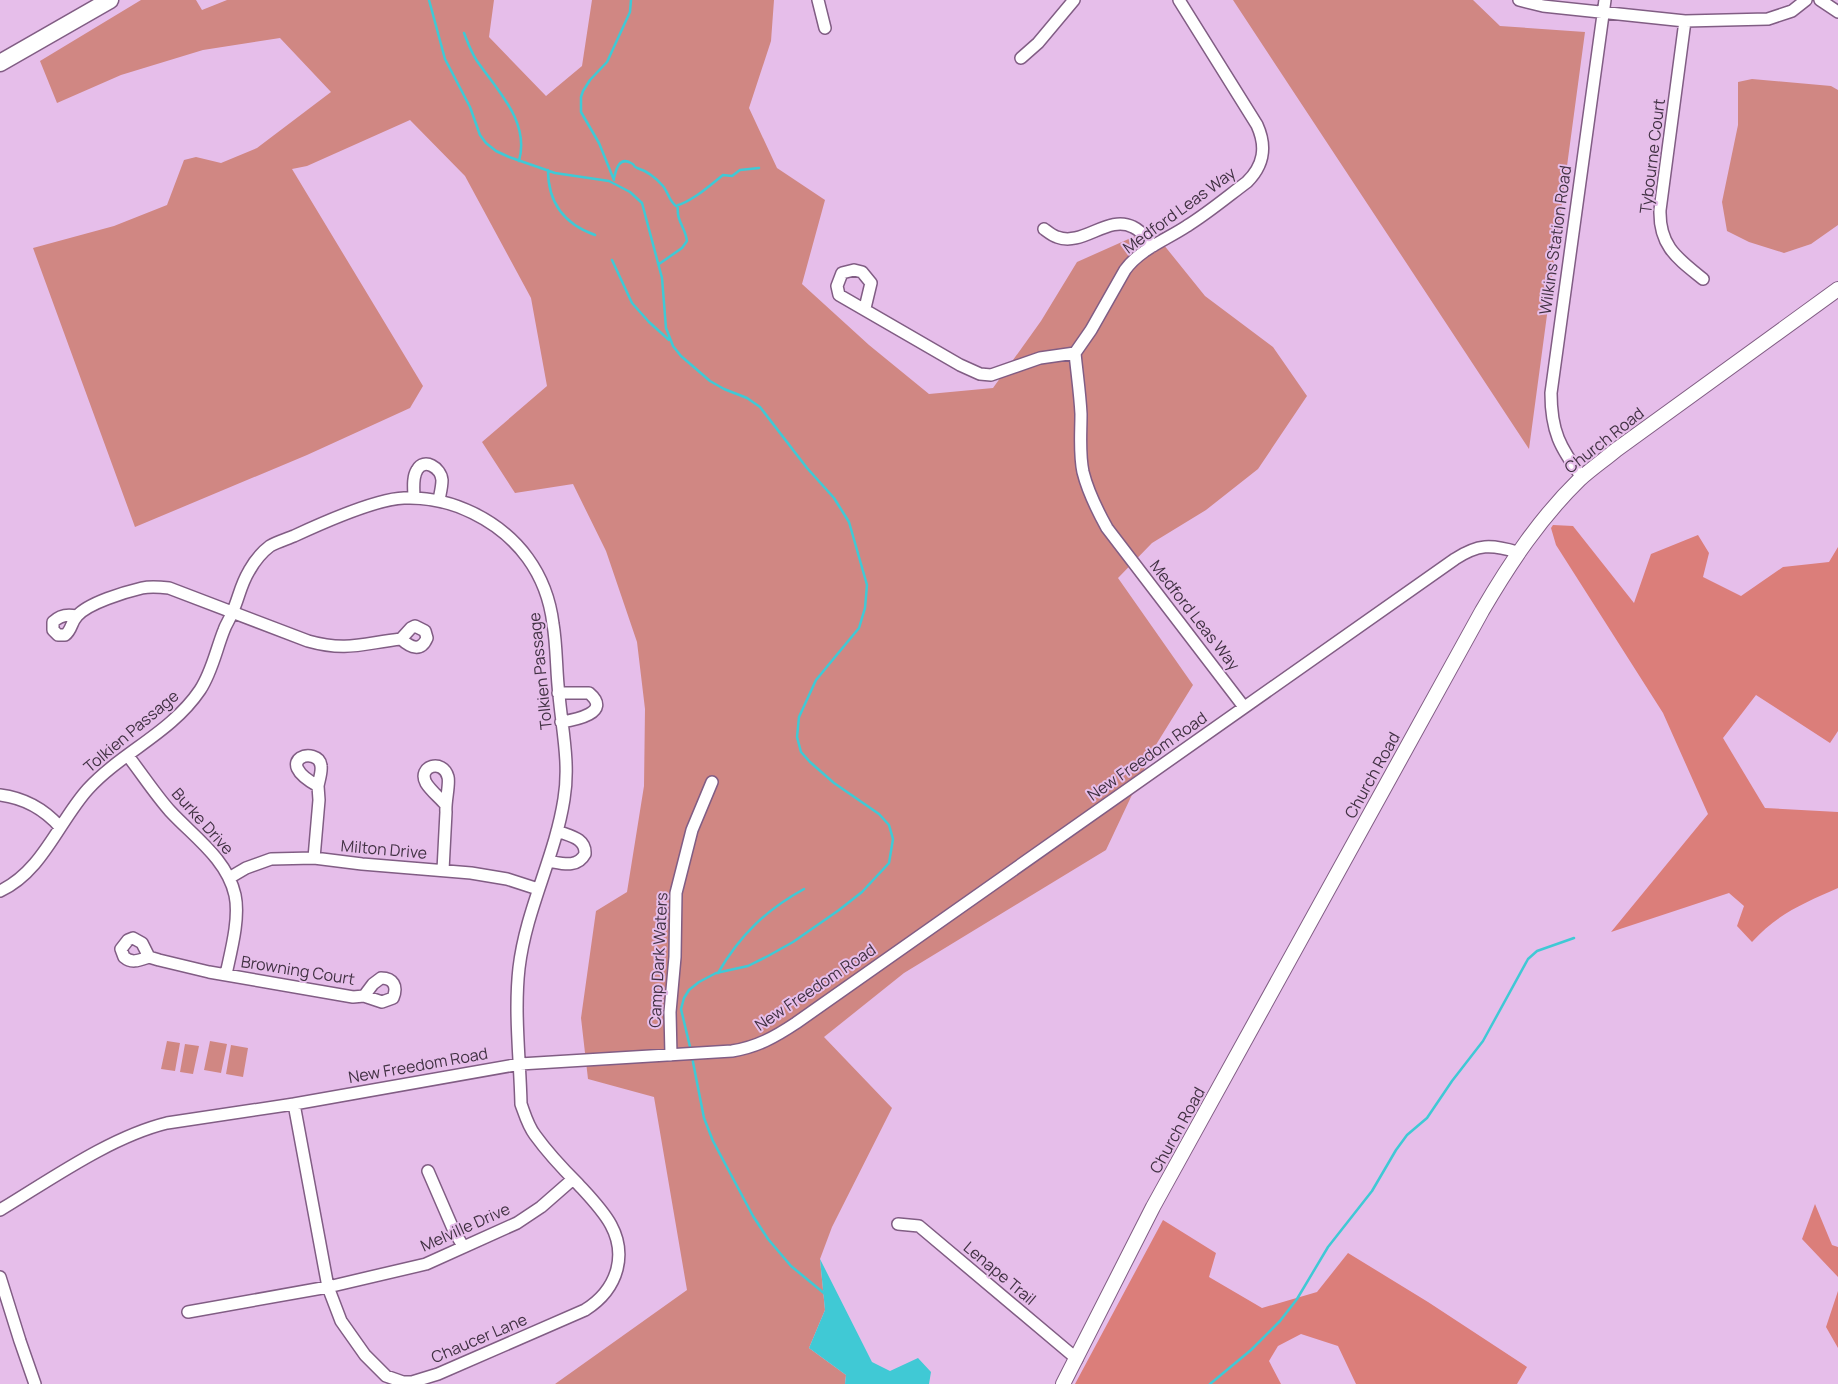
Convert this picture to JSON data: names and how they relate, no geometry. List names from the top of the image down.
{
  "streets": {
    "main road": ["Church Road"],
    "street": [
      "Tybourne Court",
      "Medford Leas Way",
      "Wilkins Station Road",
      "Tolkien Passage",
      "New Freedom Road",
      "Burke Drive",
      "Milton Drive",
      "Camp Dark Waters",
      "Browning Court",
      "Melville Drive",
      "Lenape Trail",
      "Chaucer Lane"
    ]
  },
  "crossings": [
    ["Medford Leas Way", "New Freedom Road"],
    ["Wilkins Station Road", "Church Road"],
    ["Church Road", "New Freedom Road"],
    ["Church Road", "Lenape Trail"],
    ["Tolkien Passage", "New Freedom Road"],
    ["Tolkien Passage", "Burke Drive"],
    ["Tolkien Passage", "Milton Drive"],
    ["Tolkien Passage", "Chaucer Lane"],
    ["New Freedom Road", "Camp Dark Waters"],
    ["New Freedom Road", "Chaucer Lane"],
    ["Burke Drive", "Milton Drive"],
    ["Burke Drive", "Browning Court"],
    ["Melville Drive", "Chaucer Lane"]
  ]
}
